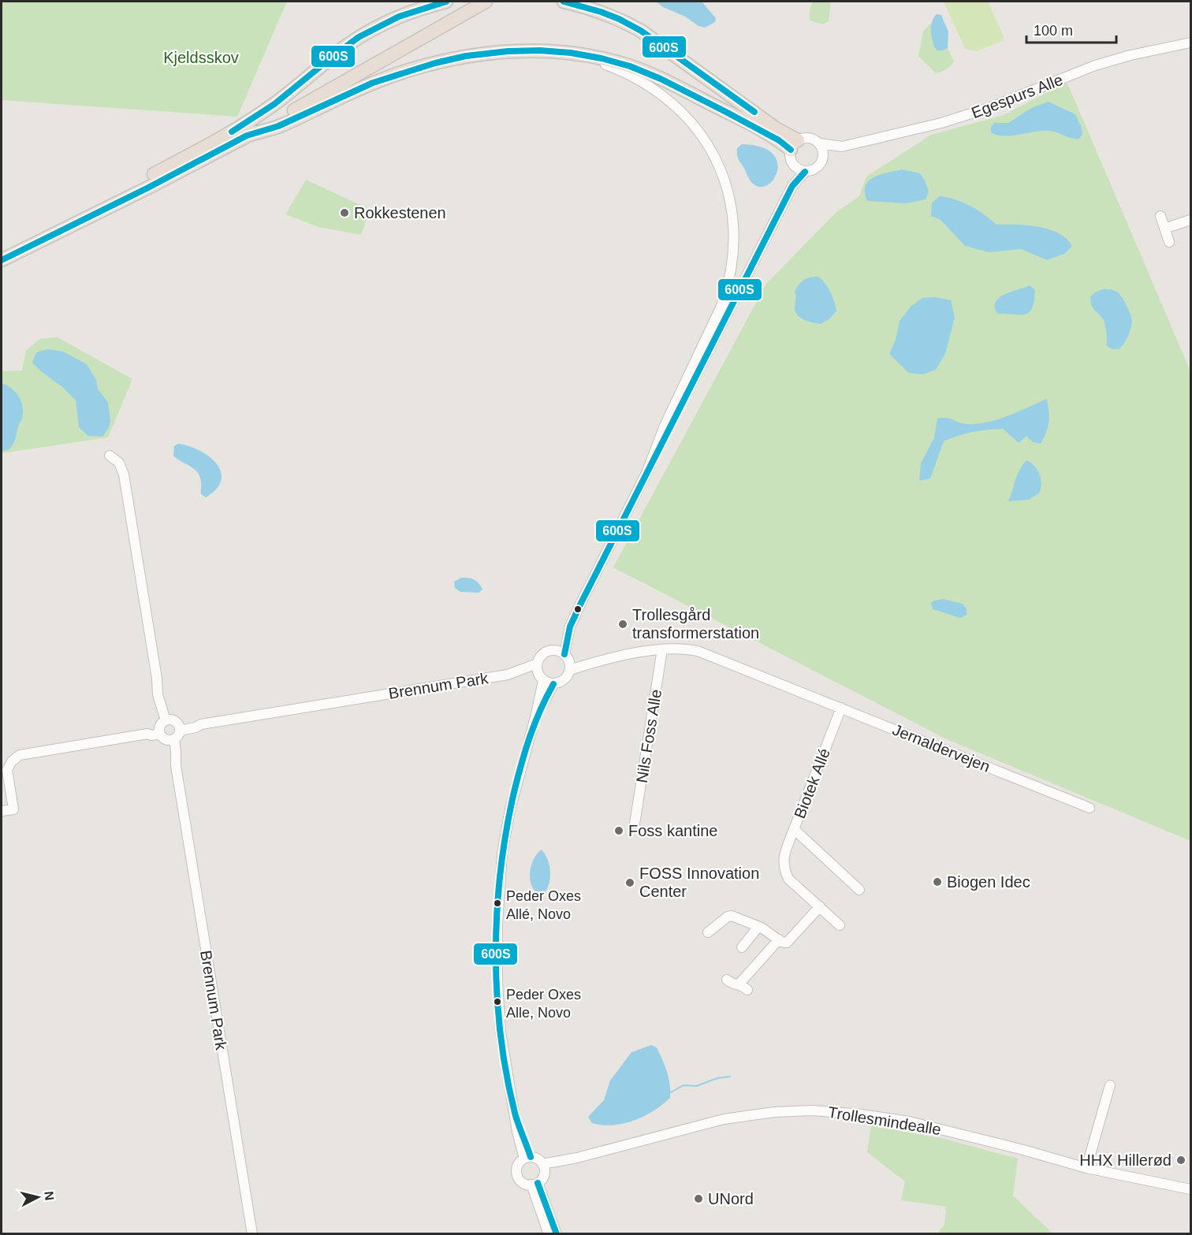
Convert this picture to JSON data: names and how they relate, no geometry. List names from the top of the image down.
{
  "streets": {
    "street": [
      "Egespurs Alle",
      "Brennum Park",
      "Nils Foss Alle",
      "Jernaldervejen",
      "Biotek Allé",
      "Trollesmindealle"
    ]
  },
  "crossings": [
    ["Brennum Park", "Jernaldervejen"],
    ["Nils Foss Alle", "Jernaldervejen"],
    ["Jernaldervejen", "Biotek Allé"]
  ],
  "parks": ["Kjeldsskov"],
  "places": [
    "Rokkestenen",
    "Trollesgård transformerstation",
    "Foss kantine",
    "Biogen Idec",
    "FOSS Innovation Center",
    "Peder Oxes Allé, Novo",
    "Peder Oxes Alle, Novo",
    "HHX Hillerød",
    "UNord"
  ],
  "lines": ["transit line 600S"],
  "scale_bar": "100 m",
  "north": "right"
}
